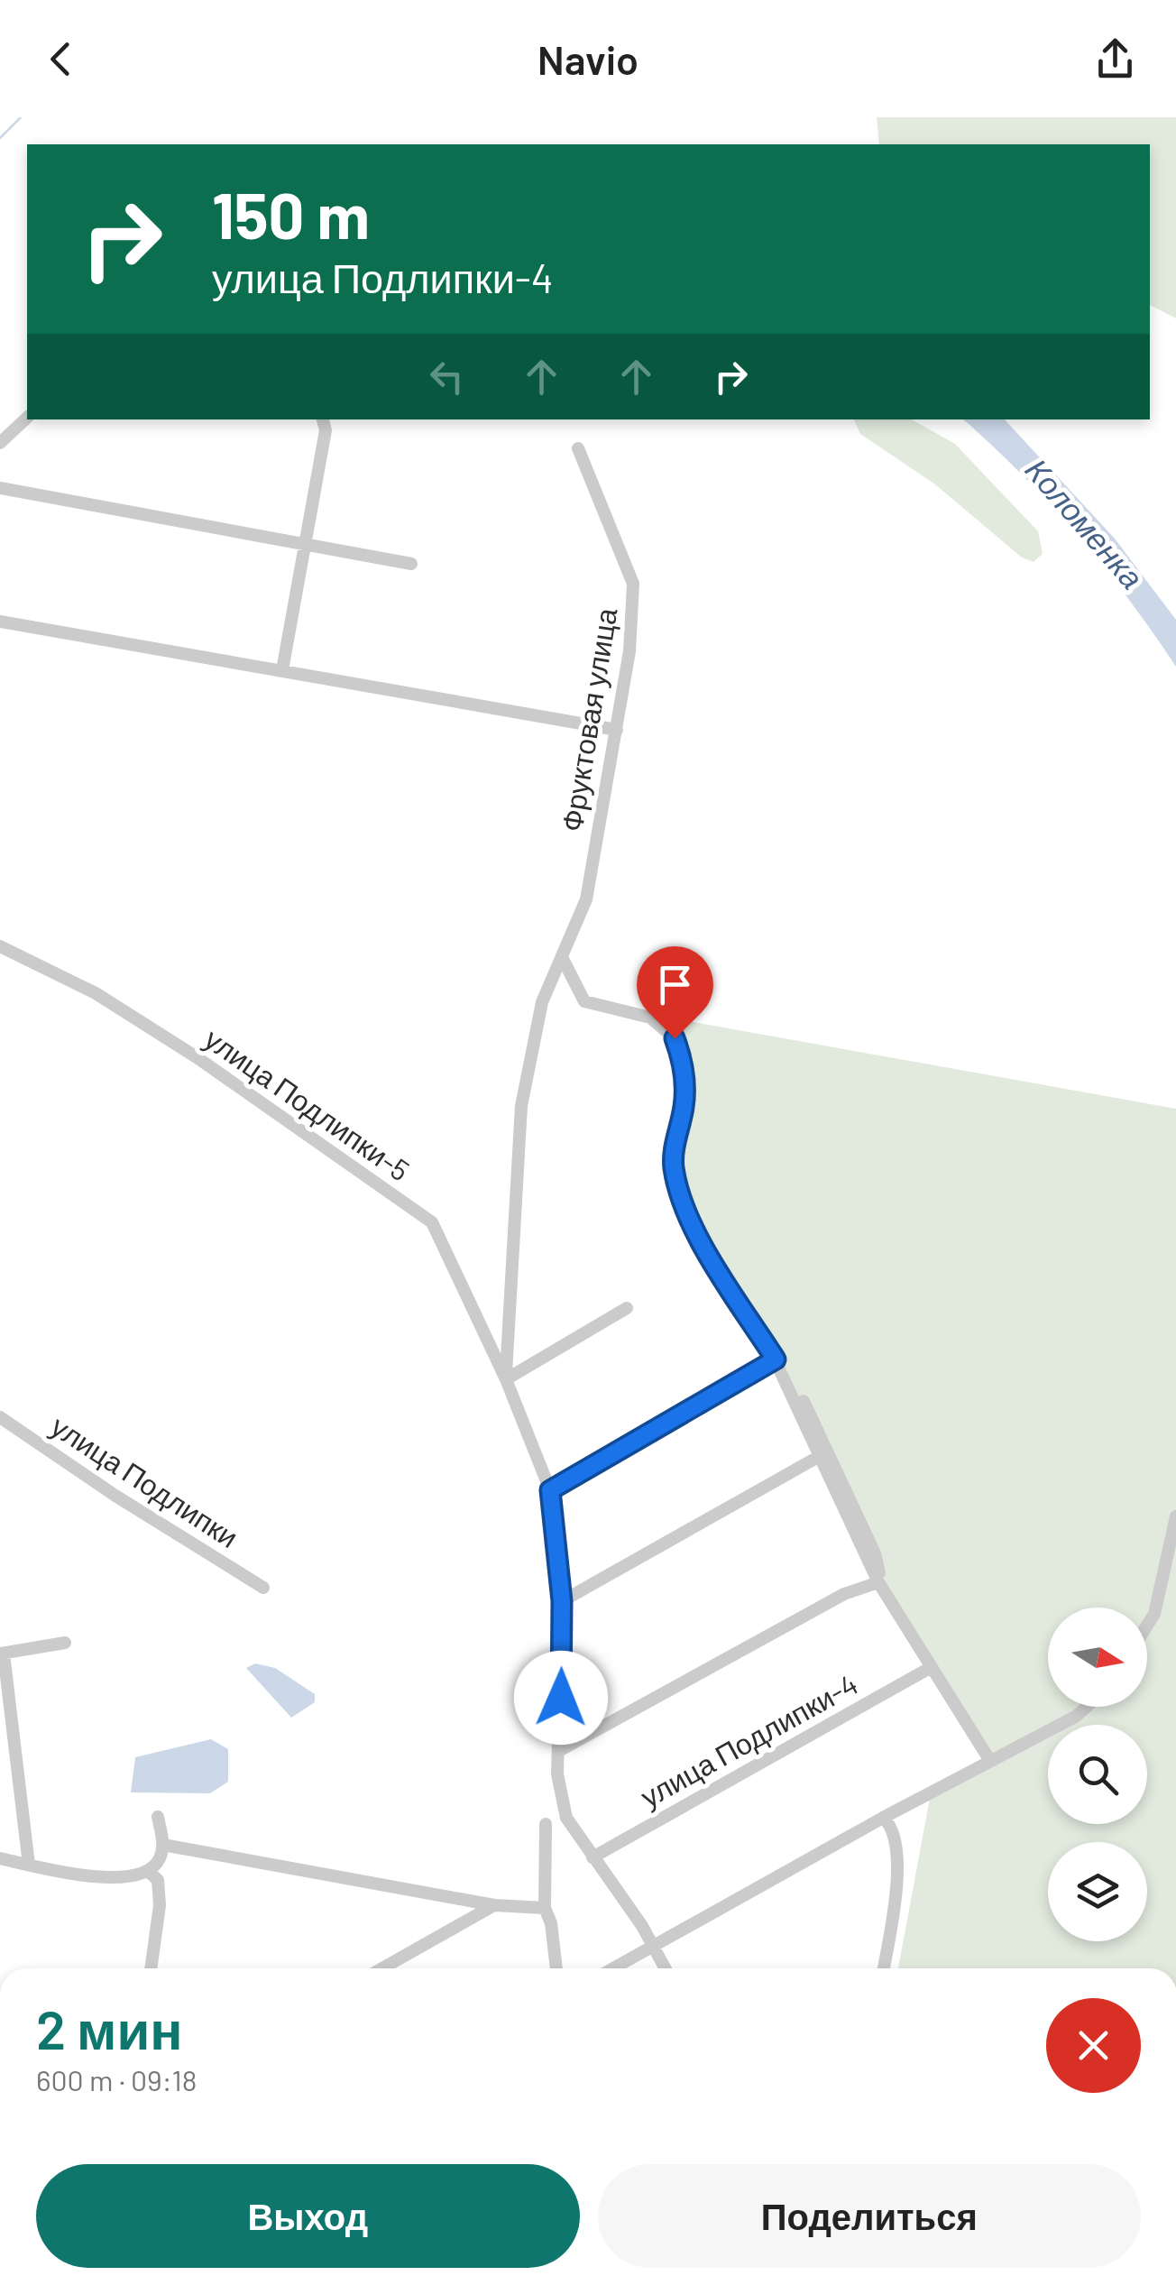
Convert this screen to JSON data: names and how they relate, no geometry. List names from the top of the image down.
{
  "streets": {
    "street": [
      "Фруктовая улица",
      "улица Подлипки-5",
      "улица Подлипки",
      "улица Подлипки-4"
    ]
  },
  "crossings": [
    ["Фруктовая улица", "улица Подлипки-5"]
  ],
  "water": ["Коломенка"],
  "north": "right",
  "page": {
    "header": "Navio",
    "turn": ["150 m", "улица Подлипки-4"],
    "heading": ["2 мин", "600 m · 09:18"],
    "buttons": ["Выход", "Поделиться"]
  }
}
